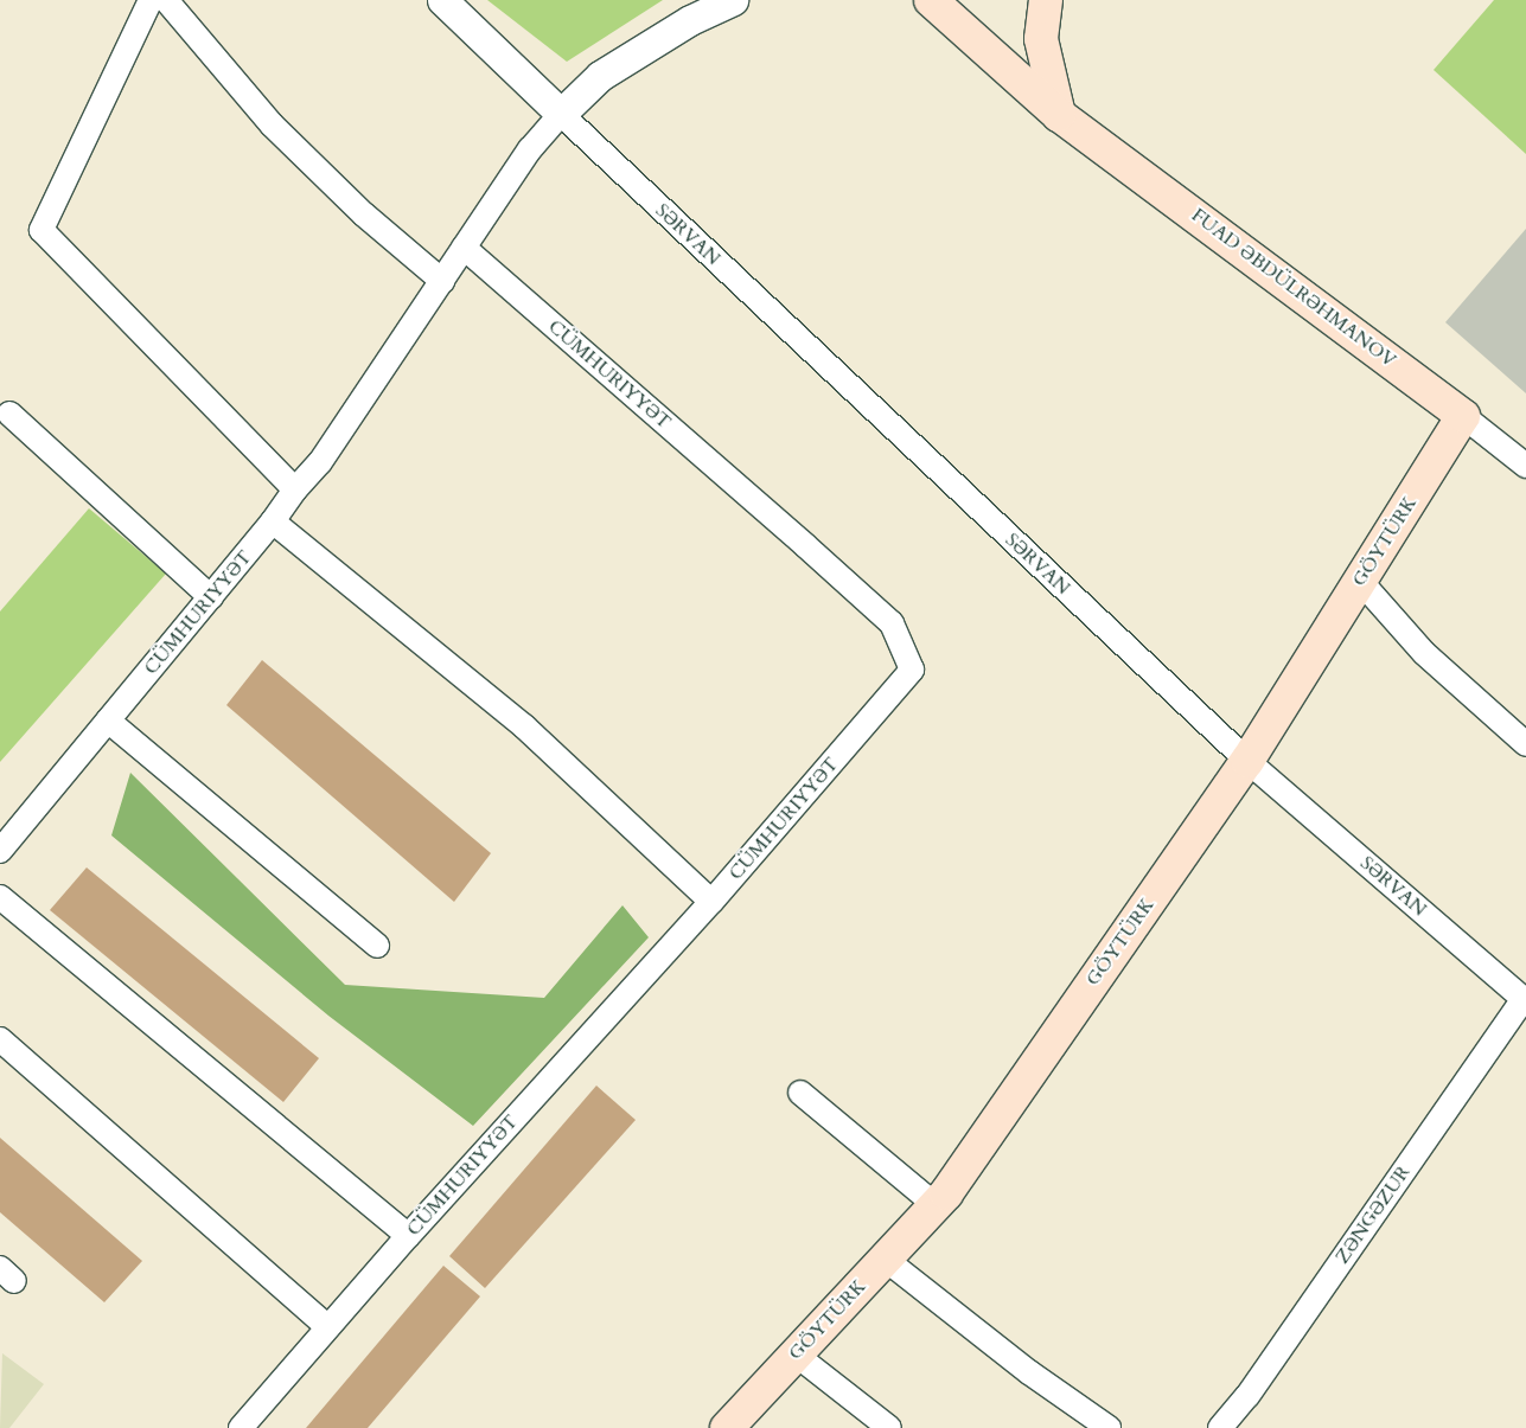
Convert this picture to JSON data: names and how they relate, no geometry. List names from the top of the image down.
{
  "streets": {
    "main road": ["FUAD ƏBDÜLRƏHMANOV", "GÖYTÜRK"],
    "street": ["SƏRVAN", "CÜMHURIYYƏT", "ZƏNGƏZUR"]
  },
  "crossings": [
    ["SƏRVAN", "CÜMHURIYYƏT"],
    ["SƏRVAN", "GÖYTÜRK"],
    ["SƏRVAN", "ZƏNGƏZUR"],
    ["FUAD ƏBDÜLRƏHMANOV", "GÖYTÜRK"]
  ]
}
